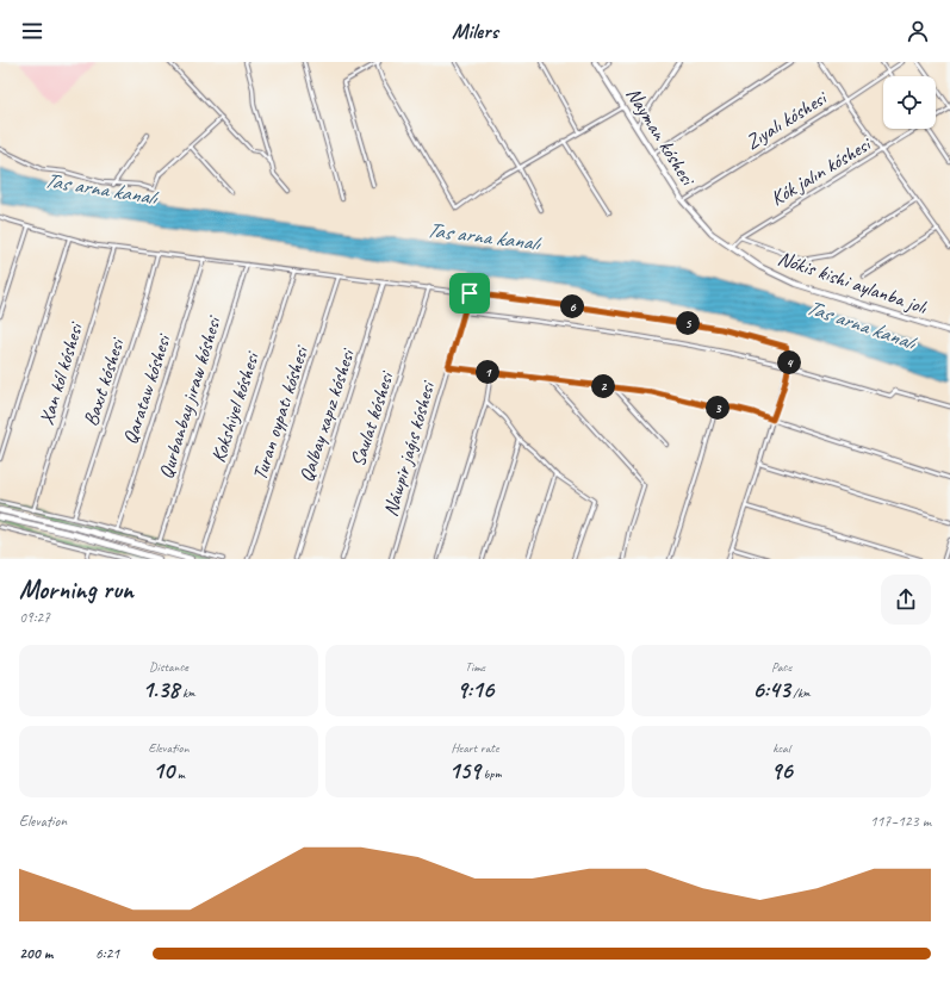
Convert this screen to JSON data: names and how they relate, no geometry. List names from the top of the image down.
{
  "streets": {
    "main road": ["Nayman kóshesi", "Nókis kishi aylanba jolı"],
    "street": [
      "Zıyalı kóshesi",
      "Kók jalın kóshesi",
      "Xan kól kóshesi",
      "Baxıt kóshesi",
      "Qarataw kóshesi",
      "Qurbanbay jıraw kóshesi",
      "Kokshiyel kóshesi",
      "Turan oypatı kóshesi",
      "Qalbay xapız kóshesi",
      "Saulat kóshesi",
      "Náwpir jaǵıs kóshesi"
    ]
  },
  "crossings": [
    ["Zıyalı kóshesi", "Nayman kóshesi"],
    ["Zıyalı kóshesi", "Nókis kishi aylanba jolı"],
    ["Nayman kóshesi", "Nókis kishi aylanba jolı"],
    ["Kók jalın kóshesi", "Nókis kishi aylanba jolı"]
  ],
  "water": ["Tas arna kanalı"],
  "page": {
    "header": "Milers",
    "pins": [
      "6",
      "5",
      "4",
      "1",
      "2",
      "3"
    ],
    "heading": ["Morning run", "09:27"],
    "stats": [
      ["Distance", "1.38 km"],
      ["Time", "9:16"],
      ["Pace", "6:43 /km"],
      ["Elevation", "10 m"],
      ["Heart rate", "159 bpm"],
      ["kcal", "96"]
    ],
    "chart": ["Elevation", "117–123 m"],
    "list": [
      {
        "name": "200 m",
        "note": "6:21"
      }
    ]
  }
}
